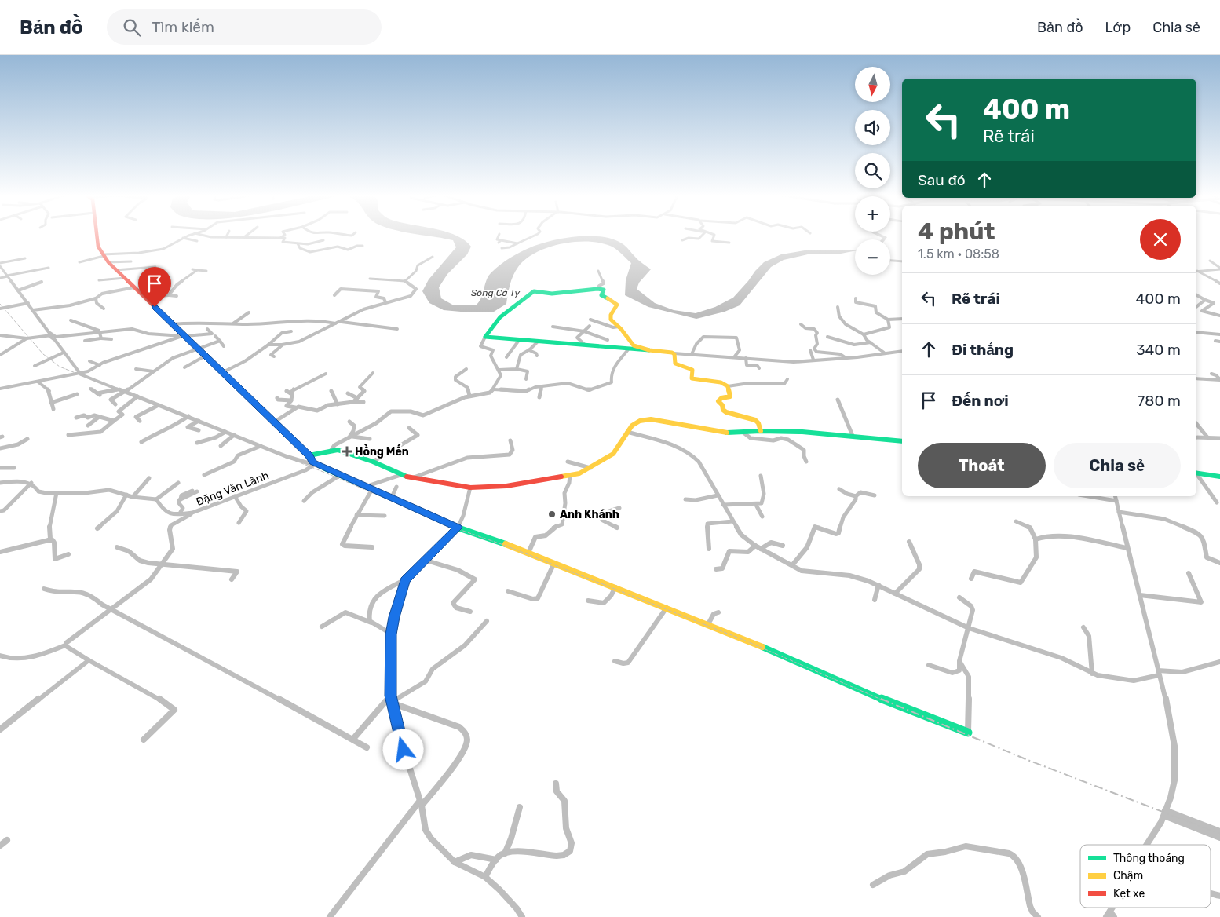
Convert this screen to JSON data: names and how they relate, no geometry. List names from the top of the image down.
{
  "streets": {
    "street": ["Đặng Văn Lãnh"]
  },
  "water": ["Sông Cà Ty"],
  "places": {
    "health": ["Hồng Mến"],
    "other": ["Anh Khánh"]
  },
  "legend": ["Thông thoáng", "Chậm", "Kẹt xe"],
  "north": "bottom",
  "page": {
    "header": "Bản đồ",
    "search": "Tìm kiếm",
    "nav": ["Bản đồ", "Lớp", "Chia sẻ"],
    "map_buttons": ["+", "−"],
    "turn": ["400 m", "Rẽ trái"],
    "then": "Sau đó",
    "heading": ["4 phút", "1.5 km · 08:58"],
    "list": [
      {
        "name": "Rẽ trái",
        "value": "400 m"
      },
      {
        "name": "Đi thẳng",
        "value": "340 m"
      },
      {
        "name": "Đến nơi",
        "value": "780 m"
      }
    ],
    "buttons": ["Thoát", "Chia sẻ"]
  }
}
